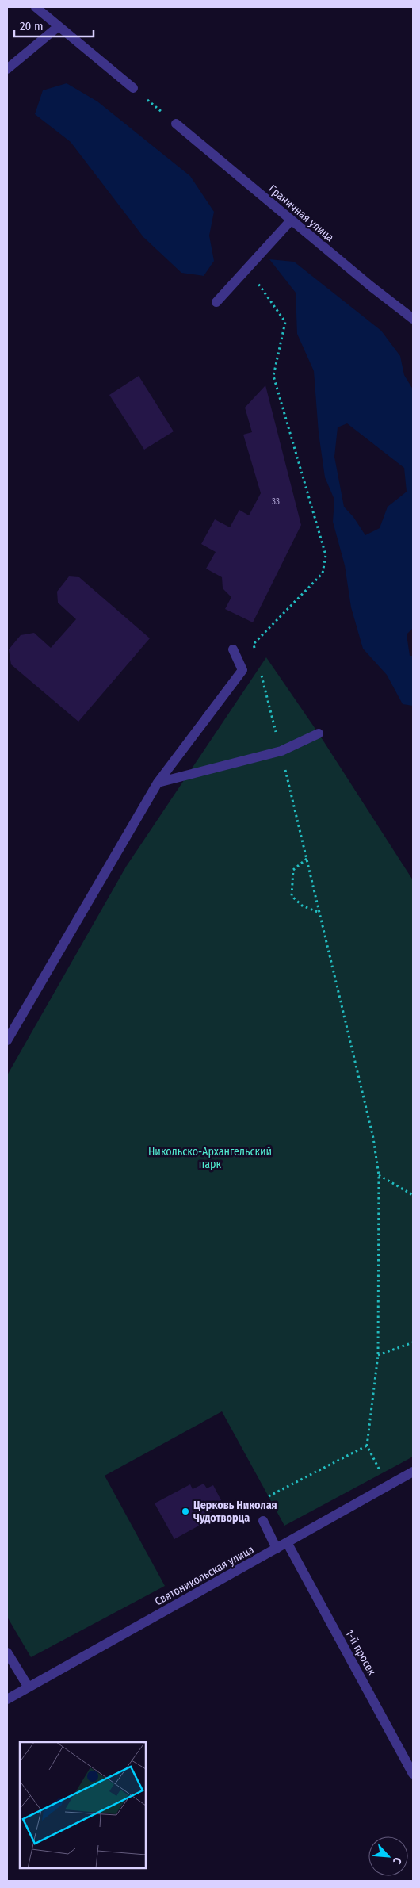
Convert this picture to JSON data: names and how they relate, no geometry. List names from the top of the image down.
{
  "streets": {
    "street": ["Граничная улица", "Святоникольская улица", "1-й просек"]
  },
  "crossings": [
    ["Святоникольская улица", "1-й просек"]
  ],
  "parks": ["Никольско-Архангельский парк"],
  "places": ["Церковь Николая Чудотворца"],
  "house_numbers": ["33"],
  "scale_bar": "20 m",
  "north": "bottom right"
}
